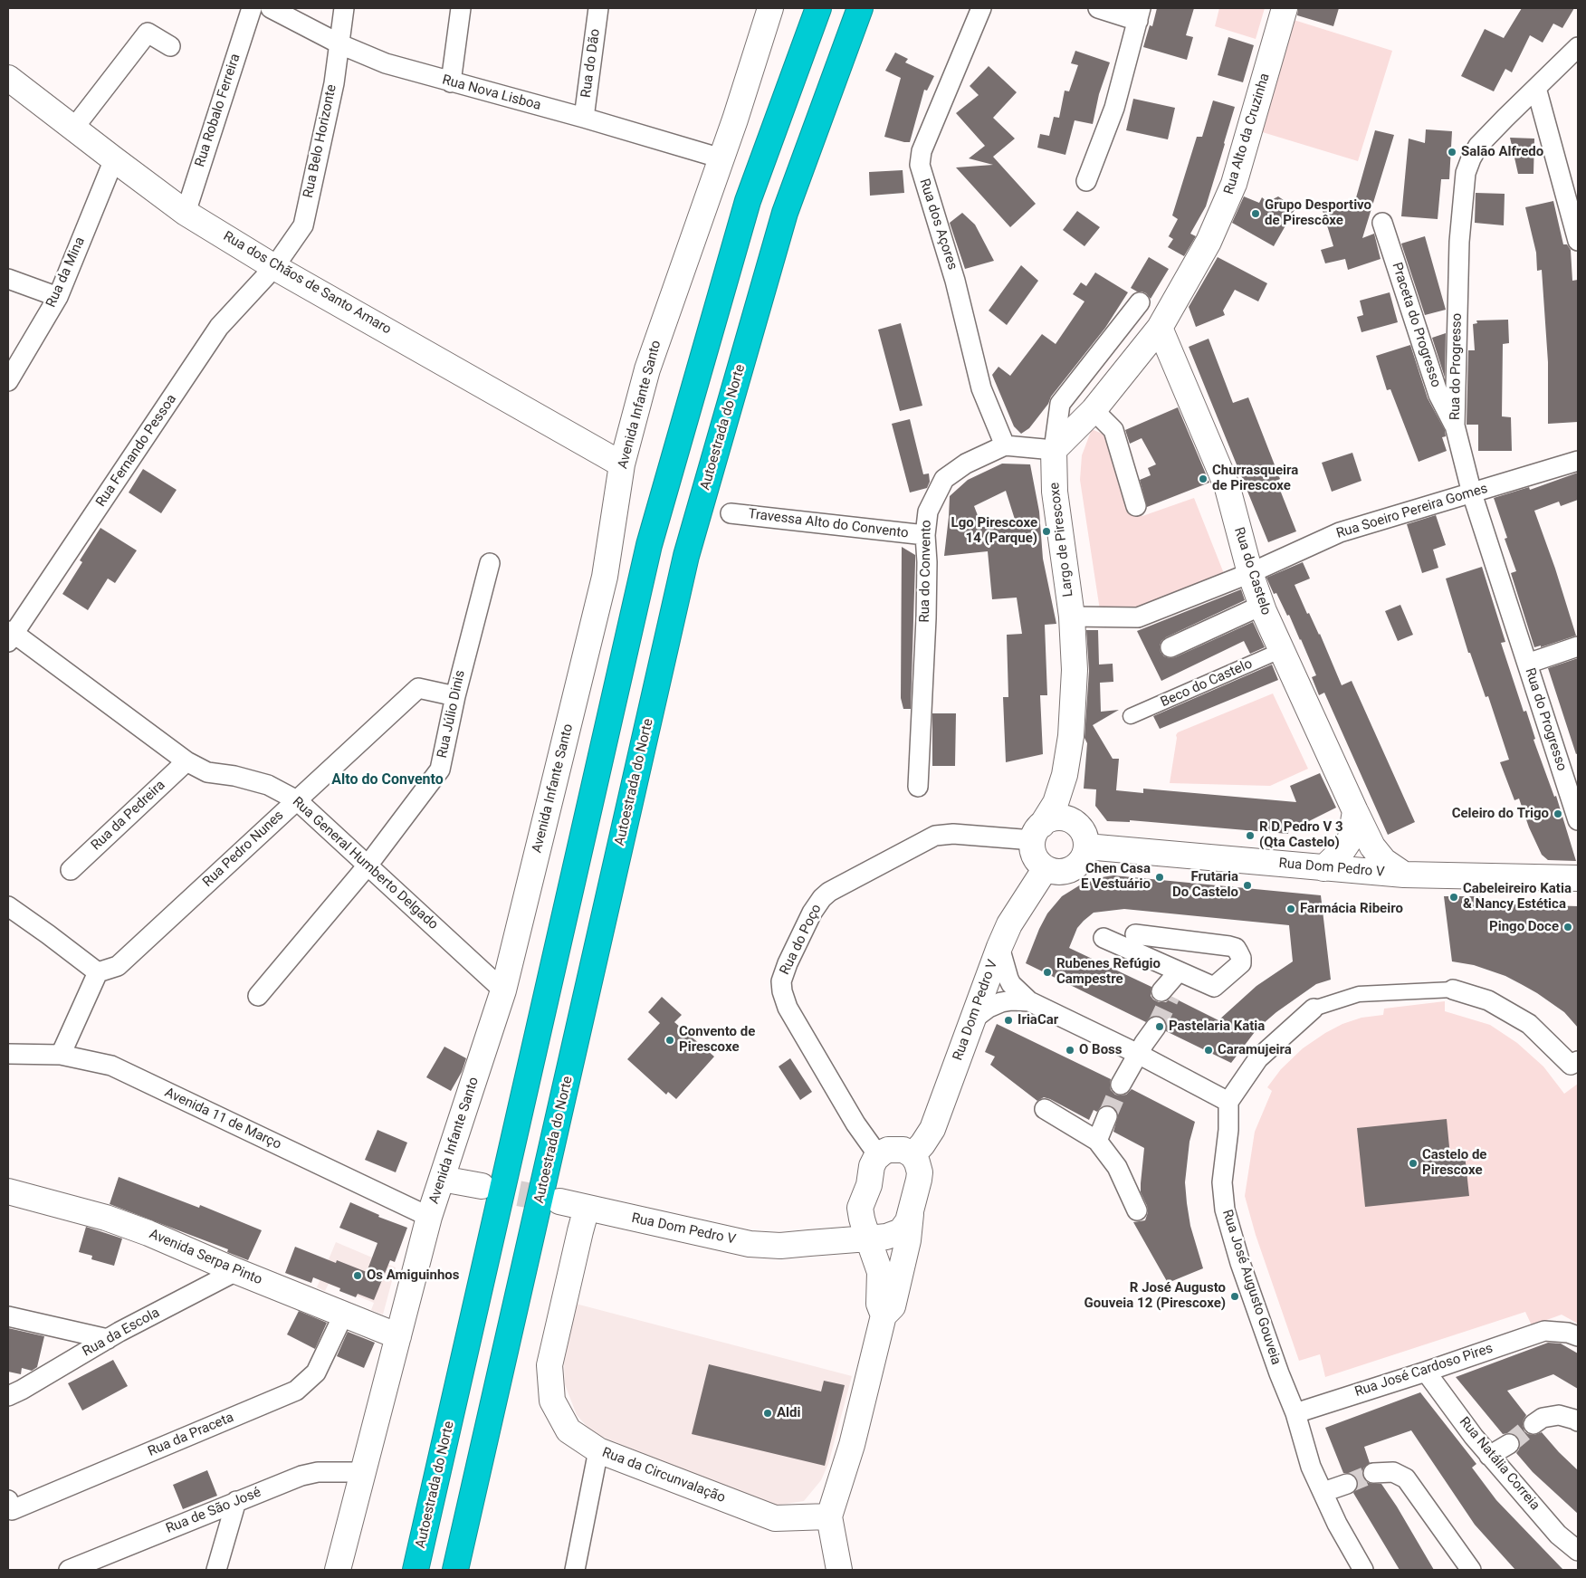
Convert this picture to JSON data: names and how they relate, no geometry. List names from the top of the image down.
{
  "streets": {
    "highway": ["Autoestrada do Norte"],
    "street": [
      "Rua do Dão",
      "Rua Nova Lisboa",
      "Rua Robalo Ferreira",
      "Rua Alto da Cruzinha",
      "Rua Belo Horizonte",
      "Rua dos Açores",
      "Rua da Mina",
      "Rua dos Chãos de Santo Amaro",
      "Praceta do Progresso",
      "Rua do Progresso",
      "Avenida Infante Santo",
      "Rua Fernando Pessoa",
      "Rua Soeiro Pereira Gomes",
      "Travessa Alto do Convento",
      "Largo de Pirescoxe",
      "Rua do Convento",
      "Rua do Castelo",
      "Beco do Castelo",
      "Rua Júlio Dinis",
      "Rua da Pedreira",
      "Rua Pedro Nunes",
      "Rua General Humberto Delgado",
      "Rua Dom Pedro V",
      "Rua do Poço",
      "Avenida 11 de Março",
      "Avenida Serpa Pinto",
      "Rua José Augusto Gouveia",
      "Rua da Escola",
      "Rua José Cardoso Pires",
      "Rua da Praceta",
      "Rua Natália Correia",
      "Rua da Circunvalação",
      "Rua de São José"
    ]
  },
  "crossings": [
    ["Rua do Dão", "Rua Nova Lisboa"],
    ["Rua Nova Lisboa", "Rua Belo Horizonte"],
    ["Rua Nova Lisboa", "Avenida Infante Santo"],
    ["Rua Robalo Ferreira", "Rua dos Chãos de Santo Amaro"],
    ["Rua Alto da Cruzinha", "Largo de Pirescoxe"],
    ["Rua Alto da Cruzinha", "Rua do Castelo"],
    ["Rua Belo Horizonte", "Rua dos Chãos de Santo Amaro"],
    ["Rua Belo Horizonte", "Rua Fernando Pessoa"],
    ["Rua dos Açores", "Rua do Convento"],
    ["Rua da Mina", "Rua dos Chãos de Santo Amaro"],
    ["Rua dos Chãos de Santo Amaro", "Avenida Infante Santo"],
    ["Rua dos Chãos de Santo Amaro", "Rua Fernando Pessoa"],
    ["Praceta do Progresso", "Rua do Progresso"],
    ["Rua do Progresso", "Rua Soeiro Pereira Gomes"],
    ["Avenida Infante Santo", "Rua General Humberto Delgado"],
    ["Avenida Infante Santo", "Avenida 11 de Março"],
    ["Avenida Infante Santo", "Avenida Serpa Pinto"],
    ["Avenida Infante Santo", "Rua de São José"],
    ["Rua Fernando Pessoa", "Rua General Humberto Delgado"],
    ["Rua Soeiro Pereira Gomes", "Largo de Pirescoxe"],
    ["Rua Soeiro Pereira Gomes", "Rua do Castelo"],
    ["Travessa Alto do Convento", "Rua do Convento"],
    ["Largo de Pirescoxe", "Rua do Castelo"],
    ["Rua do Castelo", "Beco do Castelo"],
    ["Rua do Castelo", "Rua Dom Pedro V"],
    ["Rua Júlio Dinis", "Rua Pedro Nunes"],
    ["Rua Júlio Dinis", "Rua General Humberto Delgado"],
    ["Rua da Pedreira", "Rua General Humberto Delgado"],
    ["Rua Pedro Nunes", "Rua General Humberto Delgado"],
    ["Rua Dom Pedro V", "Rua do Poço"],
    ["Rua Dom Pedro V", "Rua da Circunvalação"],
    ["Avenida Serpa Pinto", "Rua da Escola"],
    ["Avenida Serpa Pinto", "Rua da Praceta"],
    ["Rua José Augusto Gouveia", "Rua José Cardoso Pires"],
    ["Rua José Cardoso Pires", "Rua Natália Correia"]
  ],
  "districts": ["Alto do Convento"],
  "places": [
    "Salão Alfredo",
    "Grupo Desportivo de Pirescôxe",
    "Churrasqueira de Pirescoxe",
    "Lgo Pirescoxe 14 (Parque)",
    "Celeiro do Trigo",
    "R D Pedro V 3 (Qta Castelo)",
    "Chen Casa E Vestuário",
    "Frutaria Do Castelo",
    "Cabeleireiro Katia & Nancy Estética",
    "Farmácia Ribeiro",
    "Pingo Doce",
    "Rubenes Refúgio Campestre",
    "IriaCar",
    "Pastelaria Katia",
    "Convento de Pirescoxe",
    "O Boss",
    "Caramujeira",
    "Castelo de Pirescoxe",
    "Os Amiguinhos",
    "R José Augusto Gouveia 12 (Pirescoxe)",
    "Aldi"
  ]
}
